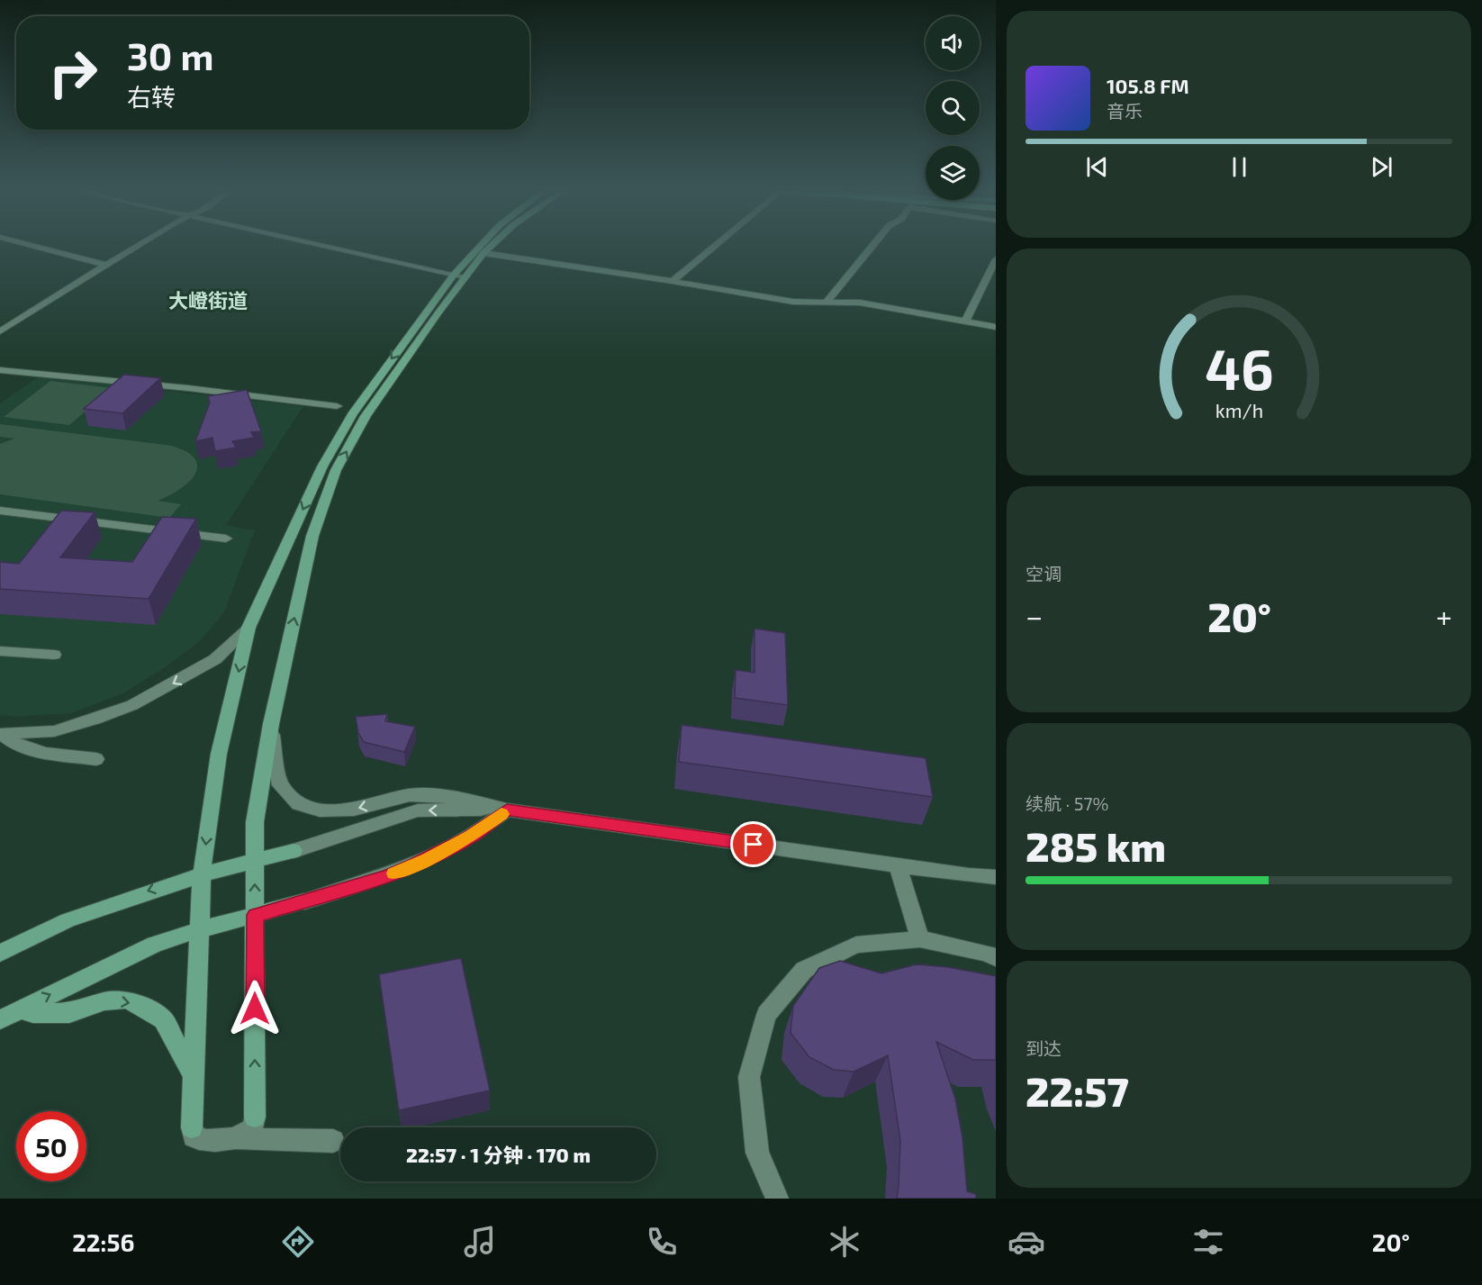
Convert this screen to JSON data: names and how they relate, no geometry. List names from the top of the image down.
{
  "districts": ["大嶝街道"],
  "page": {
    "turn": ["30 m", "右转"],
    "song": ["105.8 FM", "音乐"],
    "tile": [
      "空调",
      ["续航 · 57%", "285 km"],
      ["到达", "22:57"]
    ],
    "heat": ["−", "20°", "+"],
    "limit": "50",
    "trip": "22:57 · 1 分钟 · 170 m",
    "tabs": ["22:56", "20°"],
    "gauge": ["46", "km/h"]
  }
}
